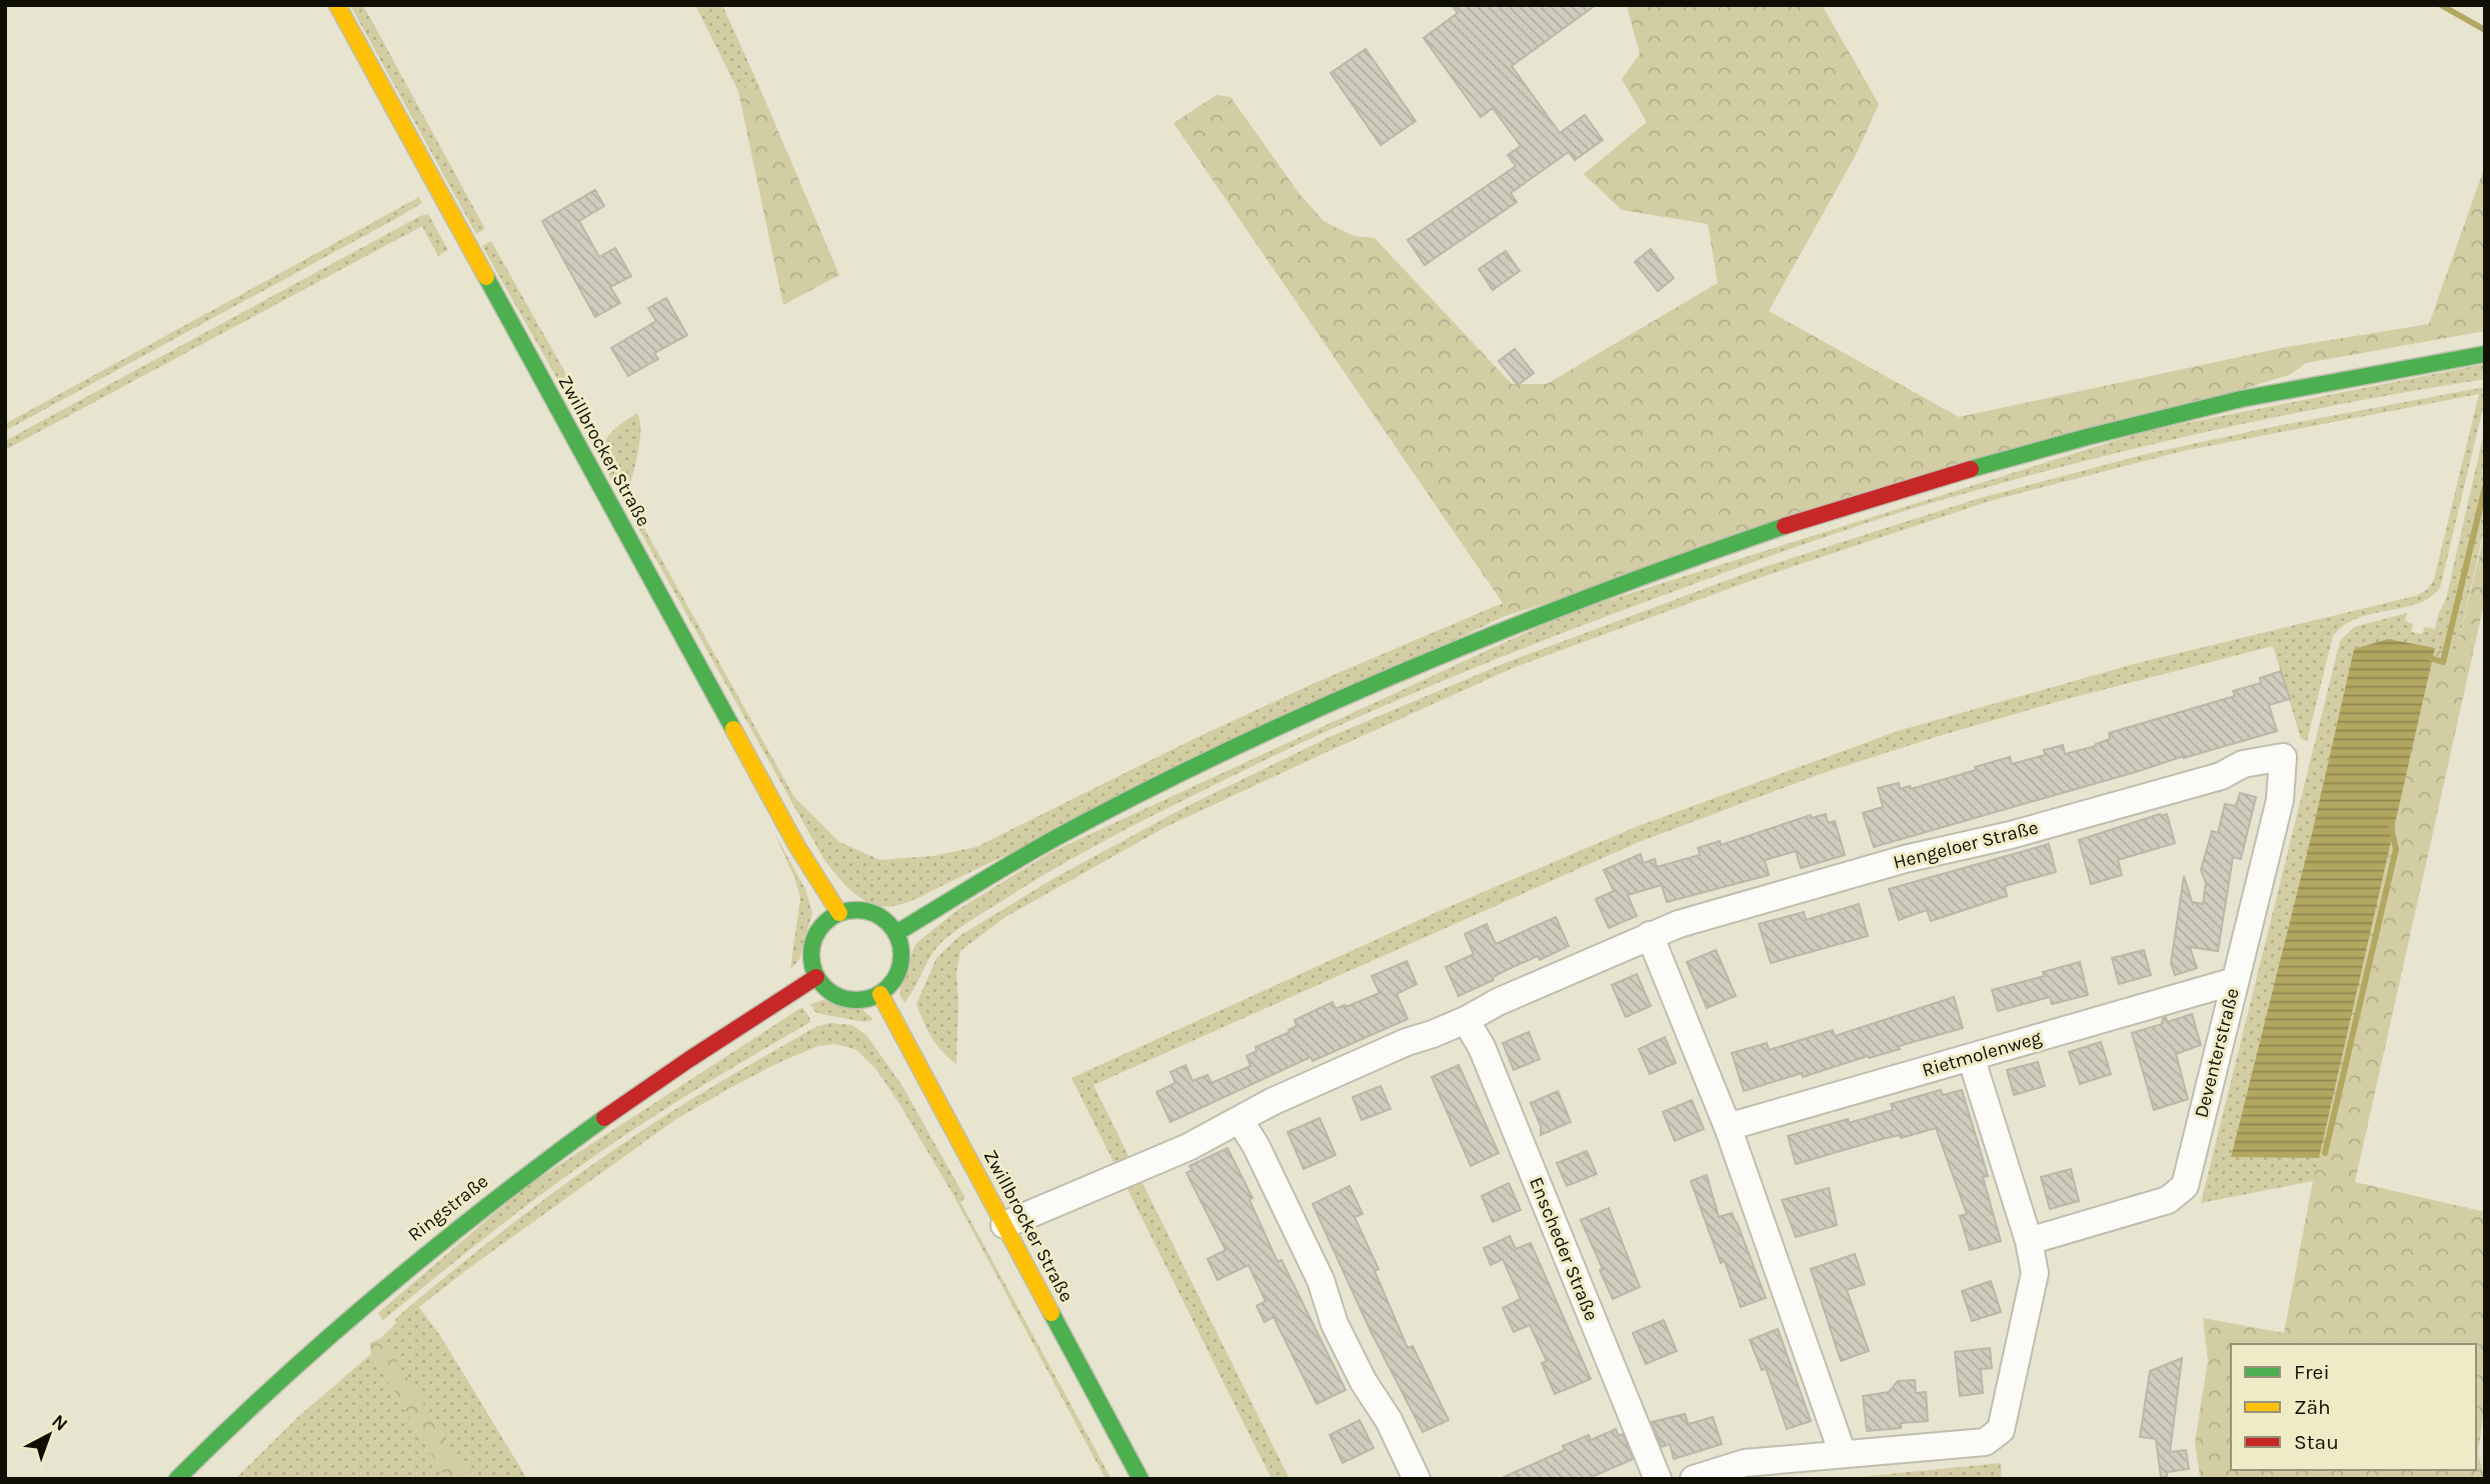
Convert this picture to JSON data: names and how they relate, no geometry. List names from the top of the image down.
{
  "streets": {
    "main road": ["Zwillbrocker Straße", "Ringstraße"],
    "street": [
      "Hengeloer Straße",
      "Deventerstraße",
      "Rietmolenweg",
      "Enscheder Straße"
    ]
  },
  "crossings": [
    ["Zwillbrocker Straße", "Ringstraße"],
    ["Hengeloer Straße", "Deventerstraße"],
    ["Hengeloer Straße", "Enscheder Straße"],
    ["Deventerstraße", "Rietmolenweg"]
  ],
  "legend": ["Frei", "Zäh", "Stau"],
  "north": "top right"
}
